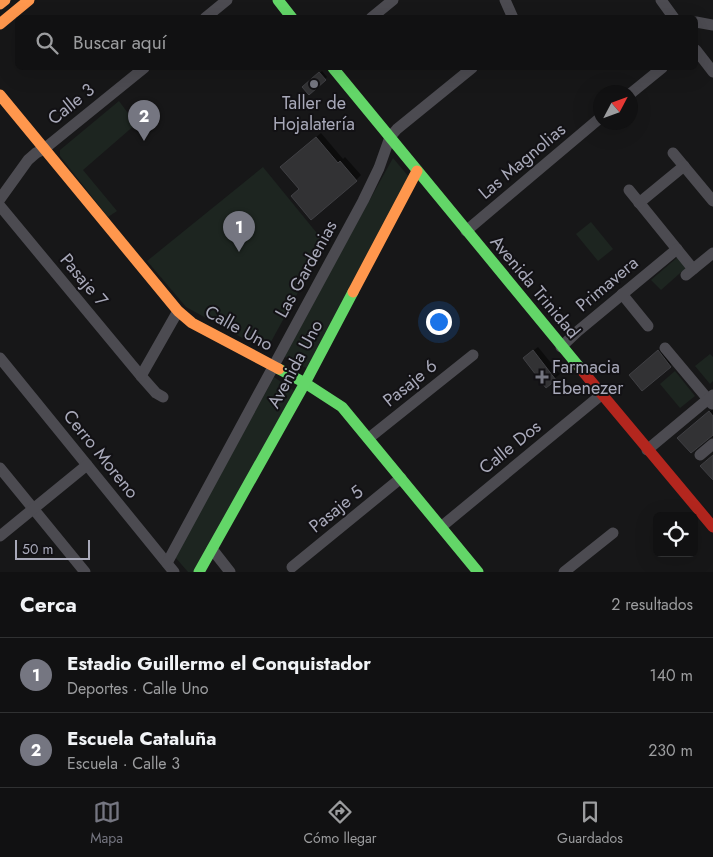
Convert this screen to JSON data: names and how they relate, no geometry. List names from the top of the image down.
{
  "streets": {
    "street": [
      "Calle 3",
      "Las Magnolias",
      "Las Gardenias",
      "Pasaje 7",
      "Primavera",
      "Avenida Trinidad",
      "Calle Uno",
      "Avenida Uno",
      "Pasaje 6",
      "Calle Dos",
      "Cerro Moreno",
      "Pasaje 5"
    ]
  },
  "crossings": [
    ["Calle 3", "Calle Uno"],
    ["Las Magnolias", "Avenida Trinidad"],
    ["Las Gardenias", "Avenida Trinidad"],
    ["Las Gardenias", "Calle Uno"],
    ["Las Gardenias", "Cerro Moreno"],
    ["Primavera", "Avenida Trinidad"],
    ["Avenida Trinidad", "Avenida Uno"],
    ["Avenida Trinidad", "Calle Dos"],
    ["Calle Uno", "Avenida Uno"],
    ["Calle Uno", "Pasaje 6"],
    ["Calle Uno", "Calle Dos"],
    ["Calle Uno", "Pasaje 5"]
  ],
  "places": {
    "other": ["Taller de Hojalatería"],
    "health": ["Farmacia Ebenezer"]
  },
  "scale_bar": "50 m",
  "north": "top right",
  "page": {
    "search": "Buscar aquí",
    "pins": ["2", "1"],
    "scale": "50 m",
    "heading": ["Cerca", "2 resultados"],
    "list": [
      {
        "mark": "1",
        "name": "Estadio Guillermo el Conquistador",
        "note": "Deportes · Calle Uno",
        "value": "140 m"
      },
      {
        "mark": "2",
        "name": "Escuela Cataluña",
        "note": "Escuela · Calle 3",
        "value": "230 m"
      }
    ],
    "nav": ["Mapa", "Cómo llegar", "Guardados"]
  }
}
